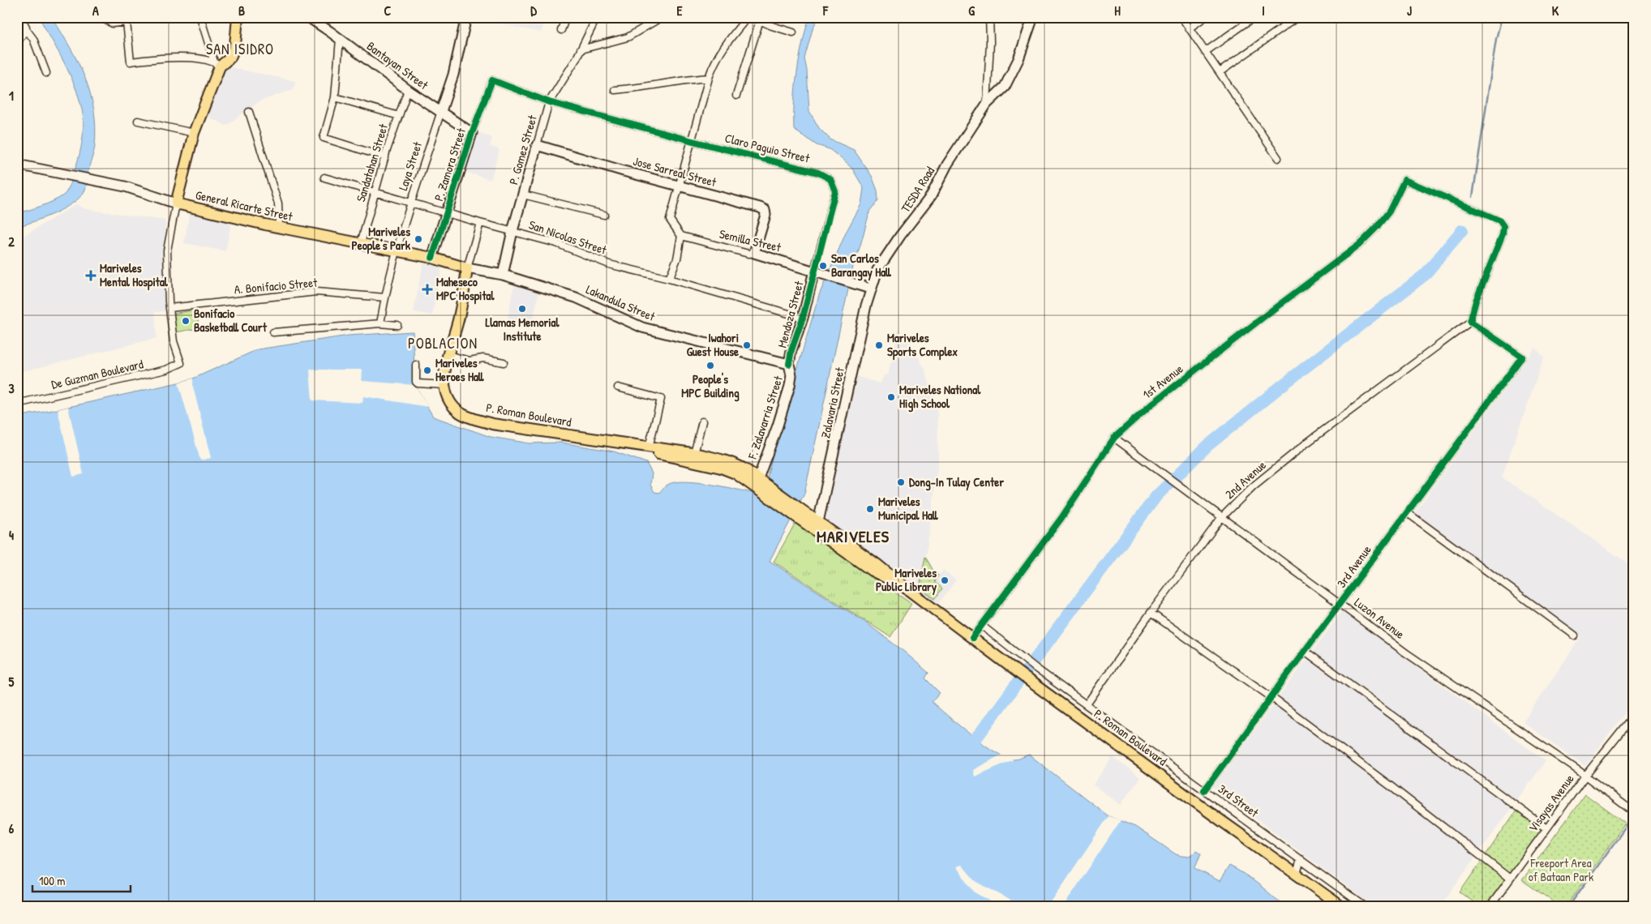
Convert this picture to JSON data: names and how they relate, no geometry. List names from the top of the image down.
{
  "streets": {
    "main road": ["General Ricarte Street", "P. Roman Boulevard"],
    "street": [
      "Bantayan Street",
      "Claro Paguio Street",
      "P. Gomez Street",
      "Sandatahan Street",
      "P. Zamora Street",
      "Laya Street",
      "Jose Sarreal Street",
      "TESDA Road",
      "San Nicolas Street",
      "Semilla Street",
      "A. Bonifacio Street",
      "Lakandula Street",
      "Mendoza Street",
      "De Guzman Boulevard",
      "1st Avenue",
      "Zalavaria Street",
      "F. Zalavarria Street",
      "2nd Avenue",
      "3rd Avenue",
      "Luzon Avenue",
      "3rd Street",
      "Visayas Avenue"
    ]
  },
  "crossings": [
    ["Bantayan Street", "Sandatahan Street"],
    ["Bantayan Street", "P. Zamora Street"],
    ["Bantayan Street", "Laya Street"],
    ["Claro Paguio Street", "P. Gomez Street"],
    ["Claro Paguio Street", "P. Zamora Street"],
    ["Claro Paguio Street", "Semilla Street"],
    ["Claro Paguio Street", "Mendoza Street"],
    ["P. Gomez Street", "Jose Sarreal Street"],
    ["P. Gomez Street", "San Nicolas Street"],
    ["P. Gomez Street", "Lakandula Street"],
    ["Sandatahan Street", "General Ricarte Street"],
    ["Sandatahan Street", "San Nicolas Street"],
    ["P. Zamora Street", "General Ricarte Street"],
    ["P. Zamora Street", "San Nicolas Street"],
    ["Laya Street", "General Ricarte Street"],
    ["Laya Street", "San Nicolas Street"],
    ["Laya Street", "A. Bonifacio Street"],
    ["Jose Sarreal Street", "Semilla Street"],
    ["TESDA Road", "Semilla Street"],
    ["TESDA Road", "Zalavaria Street"],
    ["General Ricarte Street", "Lakandula Street"],
    ["General Ricarte Street", "P. Roman Boulevard"],
    ["San Nicolas Street", "Mendoza Street"],
    ["Semilla Street", "Mendoza Street"],
    ["Semilla Street", "Zalavaria Street"],
    ["A. Bonifacio Street", "De Guzman Boulevard"],
    ["Lakandula Street", "Mendoza Street"],
    ["Lakandula Street", "P. Roman Boulevard"],
    ["Lakandula Street", "F. Zalavarria Street"],
    ["Mendoza Street", "F. Zalavarria Street"],
    ["1st Avenue", "P. Roman Boulevard"],
    ["1st Avenue", "2nd Avenue"],
    ["1st Avenue", "3rd Avenue"],
    ["1st Avenue", "Luzon Avenue"],
    ["1st Avenue", "3rd Street"],
    ["Zalavaria Street", "P. Roman Boulevard"],
    ["P. Roman Boulevard", "F. Zalavarria Street"],
    ["2nd Avenue", "3rd Avenue"],
    ["2nd Avenue", "Luzon Avenue"],
    ["2nd Avenue", "3rd Street"],
    ["3rd Avenue", "Luzon Avenue"],
    ["3rd Avenue", "3rd Street"],
    ["Luzon Avenue", "Visayas Avenue"]
  ],
  "districts": ["SAN ISIDRO", "POBLACION", "MARIVELES"],
  "parks": ["Freeport Area of Bataan Park"],
  "places": {
    "other": [
      "Mariveles People's Park",
      "San Carlos Barangay Hall",
      "Llamas Memorial Institute",
      "Bonifacio Basketball Court",
      "Iwahori Guest House",
      "Mariveles Sports Complex",
      "People's MPC Building",
      "Mariveles Heroes Hall",
      "Mariveles National High School",
      "Dong-In Tulay Center",
      "Mariveles Municipal Hall",
      "Mariveles Public Library"
    ],
    "health": ["Mariveles Mental Hospital", "Maheseco MPC Hospital"]
  },
  "scale_bar": "100 m",
  "grid": {
    "columns": [
      "A",
      "B",
      "C",
      "D",
      "E",
      "F",
      "G",
      "H",
      "I",
      "J",
      "K"
    ],
    "rows": [
      "1",
      "2",
      "3",
      "4",
      "5",
      "6"
    ]
  }
}
